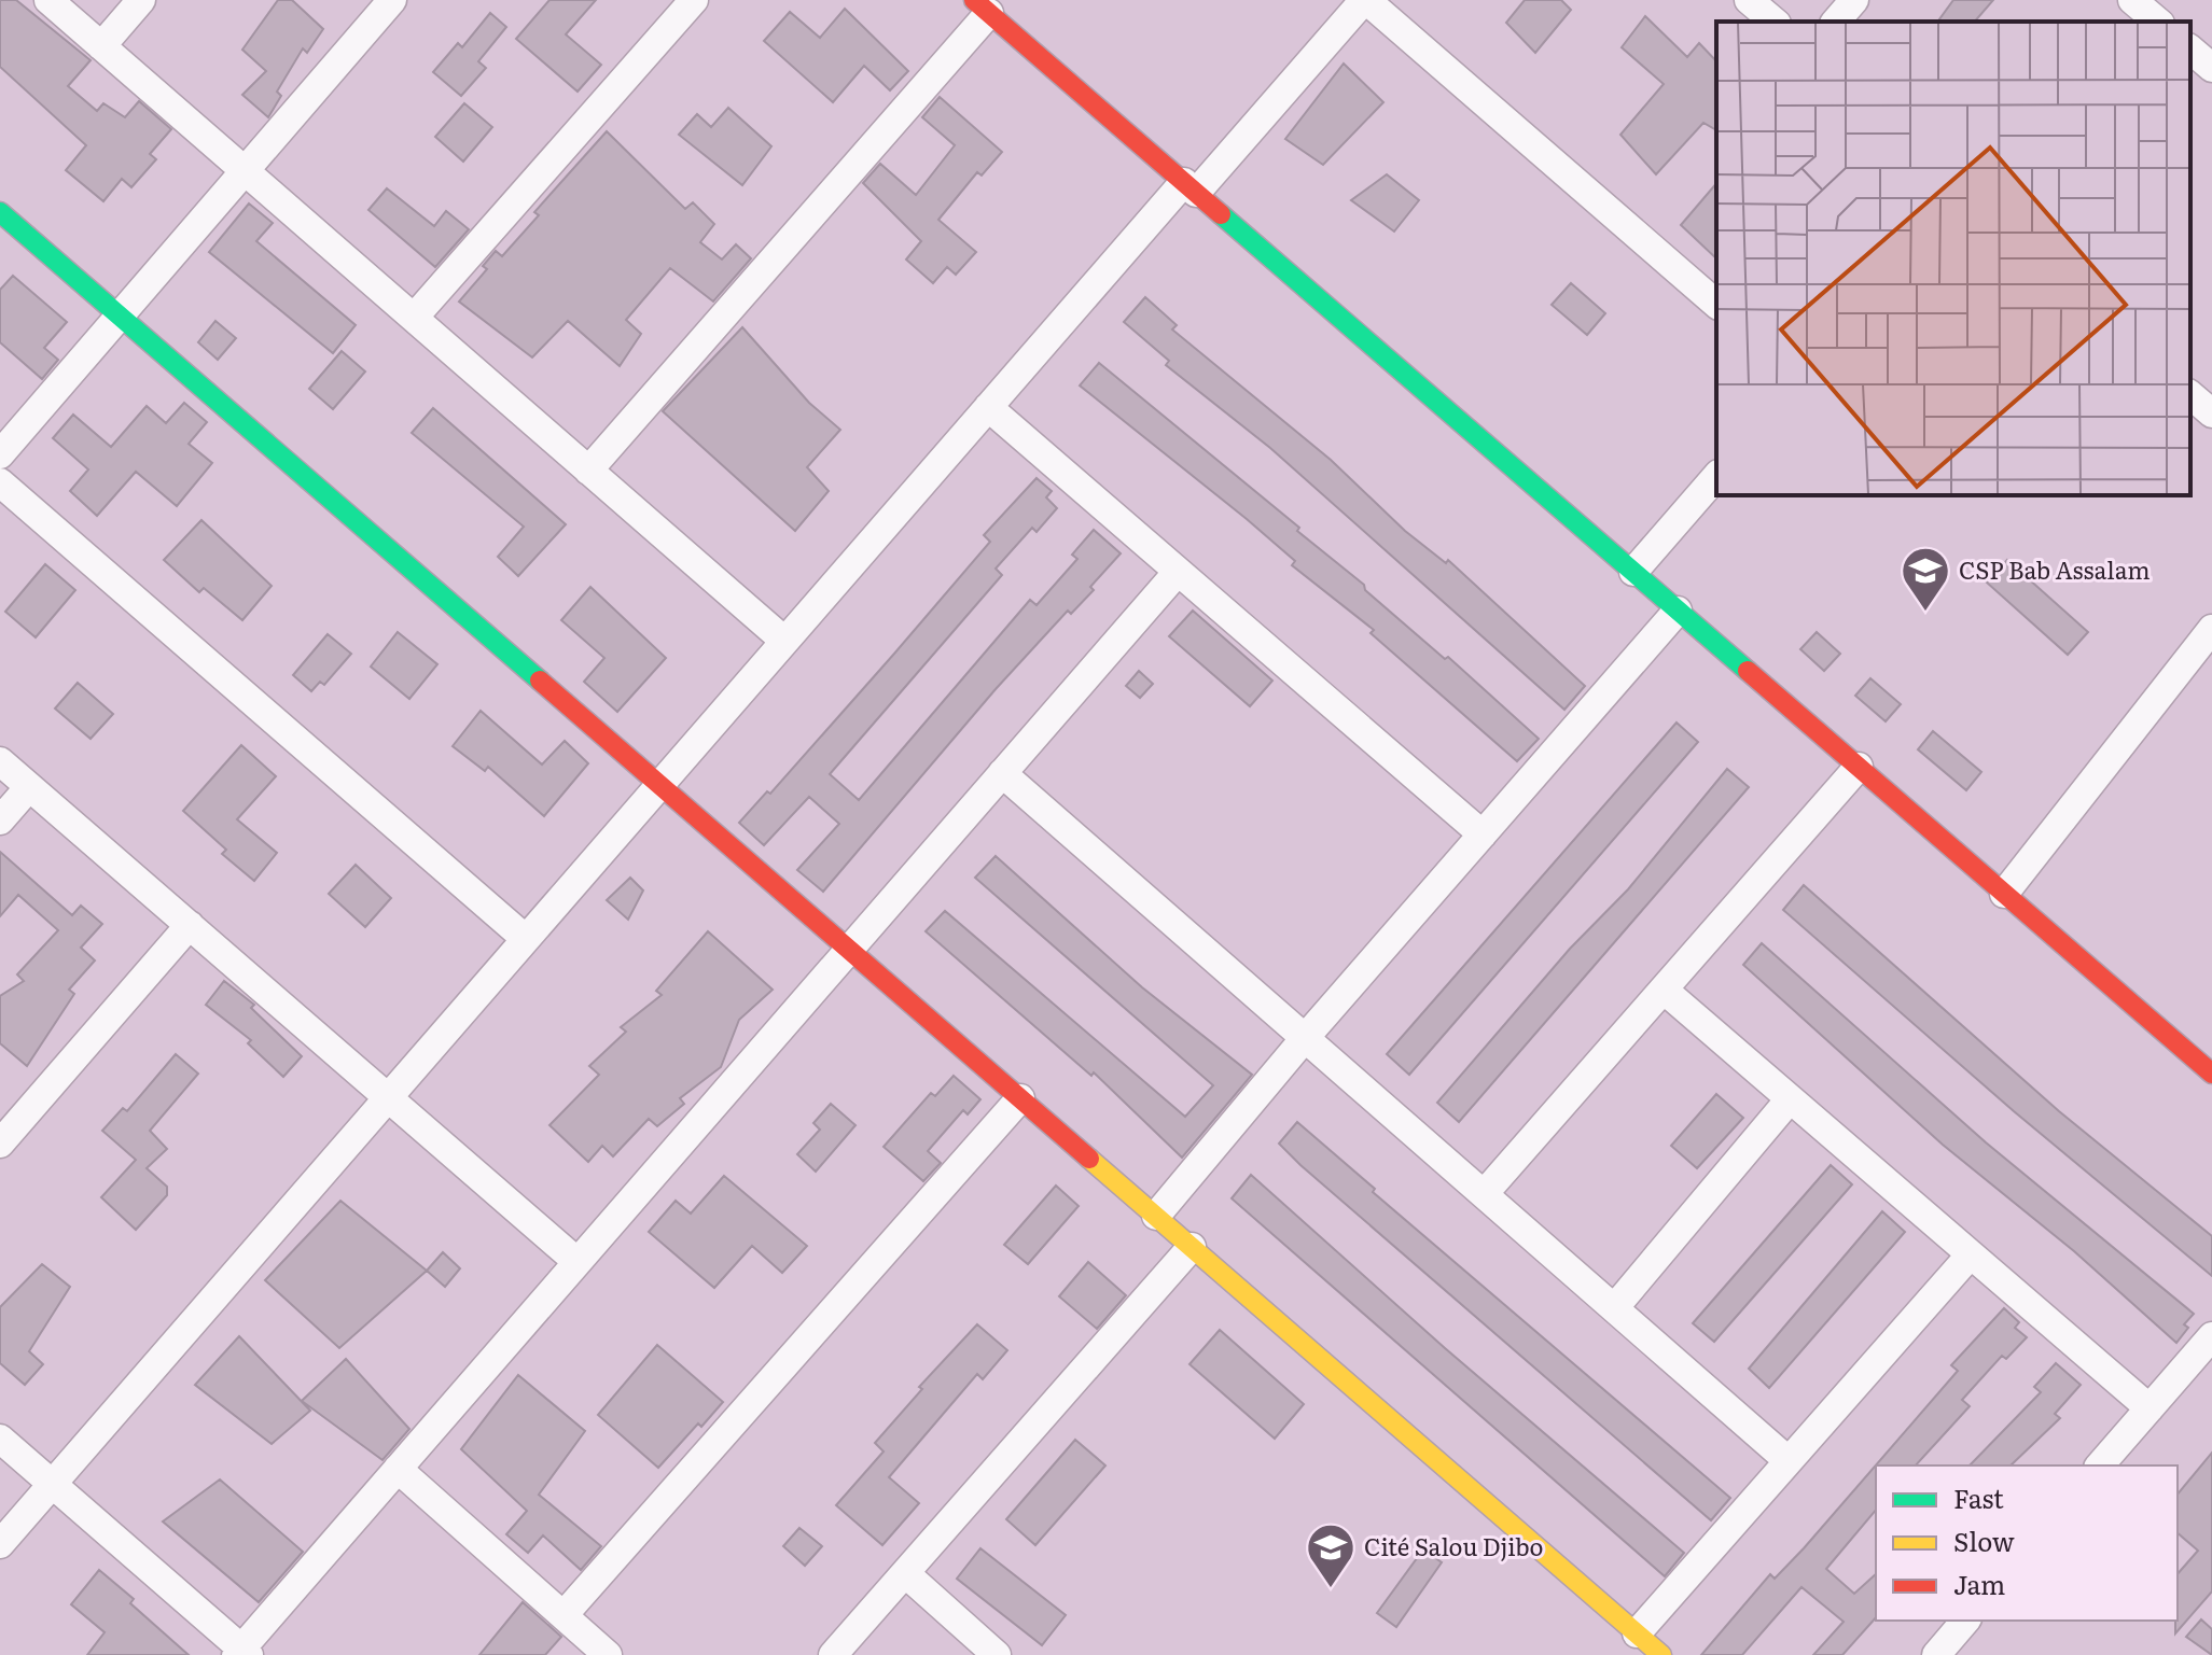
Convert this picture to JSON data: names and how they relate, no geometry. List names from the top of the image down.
{
  "places": {
    "school or university": ["CSP Bab Assalam", "Cité Salou Djibo"]
  },
  "legend": ["Fast", "Slow", "Jam"]
}
